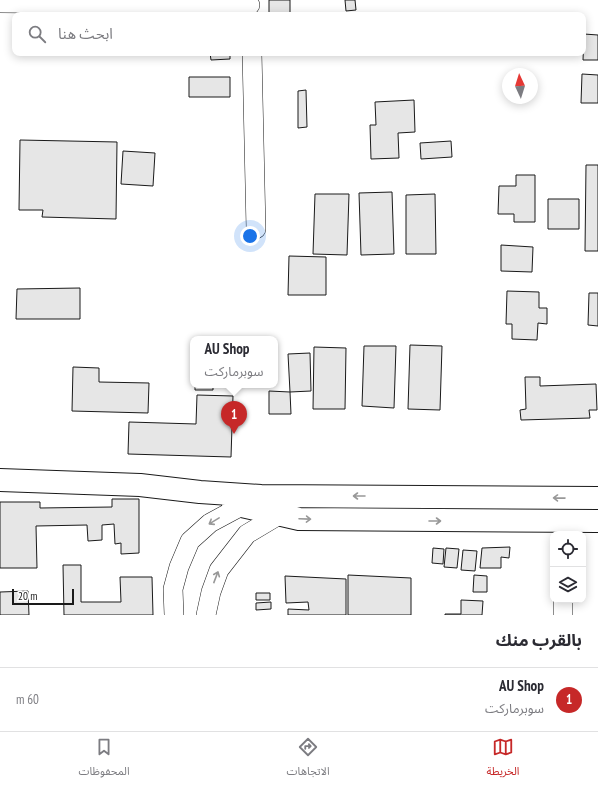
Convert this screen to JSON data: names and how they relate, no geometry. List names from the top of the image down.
{
  "scale_bar": "20 m",
  "north": "top",
  "page": {
    "search": "ابحث هنا",
    "popup": ["AU Shop", "سوبرماركت"],
    "pins": "1",
    "scale": "20 m",
    "heading": "بالقرب منك",
    "list": [
      {
        "mark": "1",
        "name": "AU Shop",
        "note": "سوبرماركت",
        "value": "60 m"
      }
    ],
    "nav": ["الخريطة", "الاتجاهات", "المحفوظات"]
  }
}
